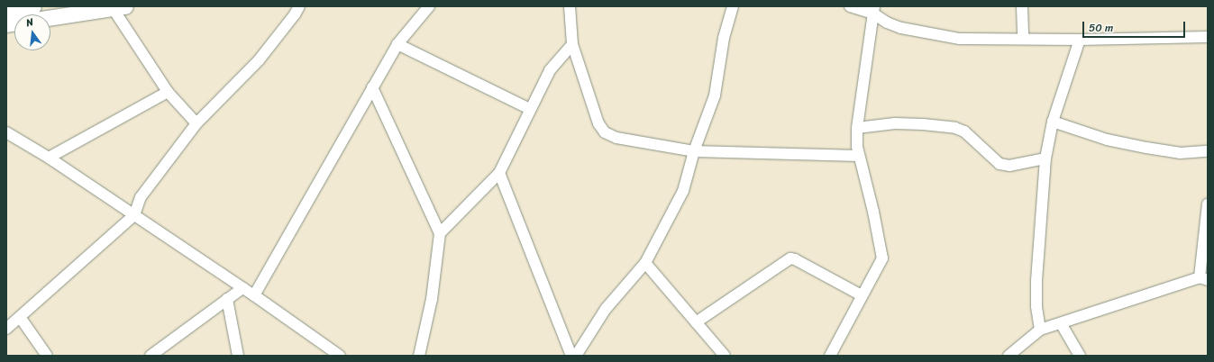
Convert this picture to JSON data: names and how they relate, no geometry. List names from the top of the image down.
{
  "scale_bar": "50 m",
  "north": "top"
}
